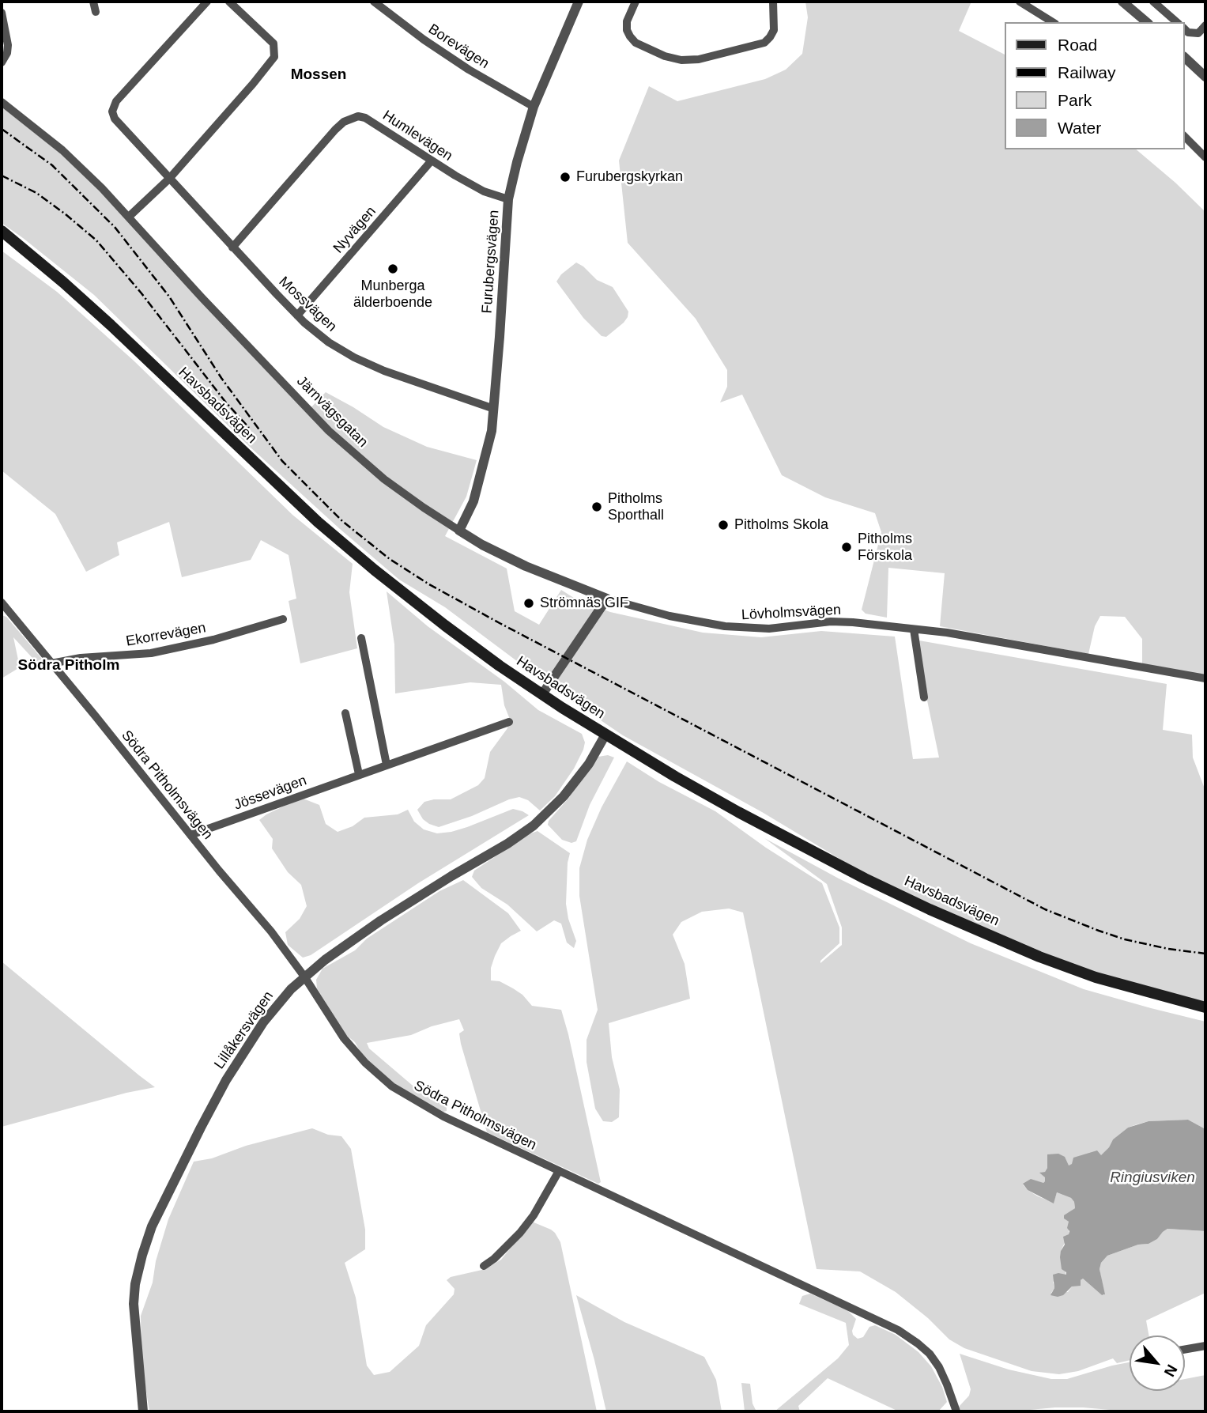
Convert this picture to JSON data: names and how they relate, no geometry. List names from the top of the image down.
{
  "streets": {
    "main road": ["Havsbadsvägen"],
    "street": [
      "Borevägen",
      "Humlevägen",
      "Nyvägen",
      "Furubergsvägen",
      "Mossvägen",
      "Järnvägsgatan",
      "Lövholmsvägen",
      "Ekorrevägen",
      "Södra Pitholmsvägen",
      "Jössevägen",
      "Lillåkersvägen"
    ]
  },
  "crossings": [
    ["Borevägen", "Furubergsvägen"],
    ["Humlevägen", "Nyvägen"],
    ["Humlevägen", "Furubergsvägen"],
    ["Humlevägen", "Mossvägen"],
    ["Nyvägen", "Mossvägen"],
    ["Furubergsvägen", "Mossvägen"],
    ["Furubergsvägen", "Järnvägsgatan"],
    ["Havsbadsvägen", "Lillåkersvägen"],
    ["Järnvägsgatan", "Lövholmsvägen"],
    ["Ekorrevägen", "Södra Pitholmsvägen"],
    ["Södra Pitholmsvägen", "Jössevägen"],
    ["Södra Pitholmsvägen", "Lillåkersvägen"]
  ],
  "districts": ["Mossen", "Södra Pitholm"],
  "water": ["Ringiusviken"],
  "places": [
    "Furubergskyrkan",
    "Munberga älderboende",
    "Pitholms Sporthall",
    "Pitholms Skola",
    "Pitholms Förskola",
    "Strömnäs GIF"
  ],
  "legend": [
    "Road",
    "Railway",
    "Park",
    "Water"
  ],
  "north": "bottom right"
}
